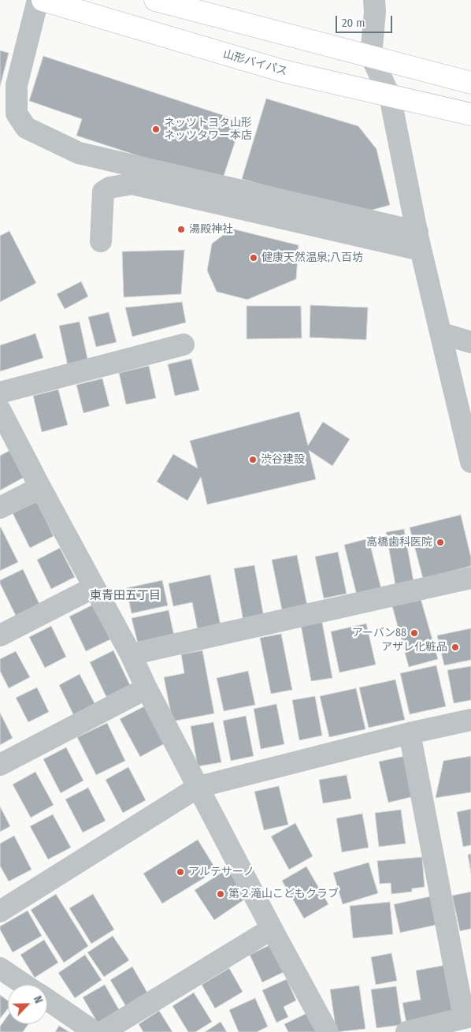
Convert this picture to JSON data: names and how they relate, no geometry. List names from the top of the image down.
{
  "streets": {
    "highway": ["山形バイパス"]
  },
  "districts": ["東青田五丁目"],
  "places": [
    "ネッツトヨタ山形 ネッツタワー本店",
    "湯殿神社",
    "健康天然温泉;八百坊",
    "渋谷建設",
    "高橋歯科医院",
    "アーバン88",
    "アザレ化粧品",
    "アルテサーノ",
    "第２滝山こどもクラブ"
  ],
  "scale_bar": "20 m",
  "north": "top right"
}
